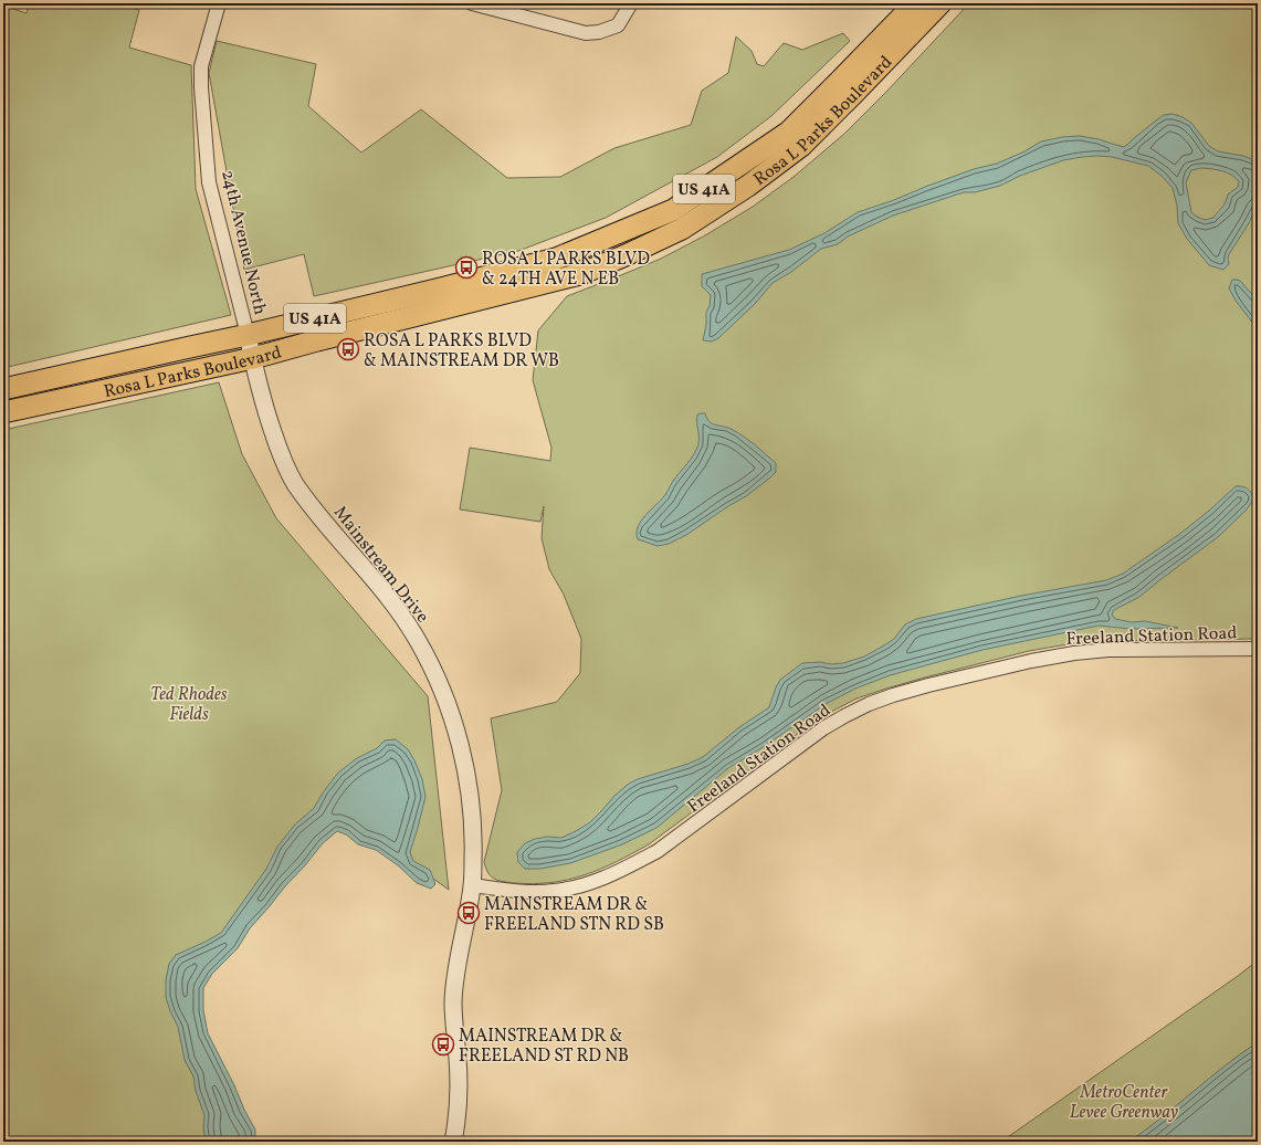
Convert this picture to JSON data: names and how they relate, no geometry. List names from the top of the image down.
{
  "streets": {
    "main road": ["Rosa L Parks Boulevard", "US 41A"],
    "street": ["24th Avenue North", "Mainstream Drive", "Freeland Station Road"]
  },
  "crossings": [
    ["Rosa L Parks Boulevard", "24th Avenue North"],
    ["Rosa L Parks Boulevard", "Mainstream Drive"],
    ["24th Avenue North", "Mainstream Drive"],
    ["Mainstream Drive", "Freeland Station Road"]
  ],
  "parks": ["Ted Rhodes Fields", "MetroCenter Levee Greenway"],
  "places": {
    "bus stop": [
      "ROSA L PARKS BLVD & 24TH AVE N EB",
      "ROSA L PARKS BLVD & MAINSTREAM DR WB",
      "MAINSTREAM DR & FREELAND STN RD SB",
      "MAINSTREAM DR & FREELAND ST RD NB"
    ]
  }
}
